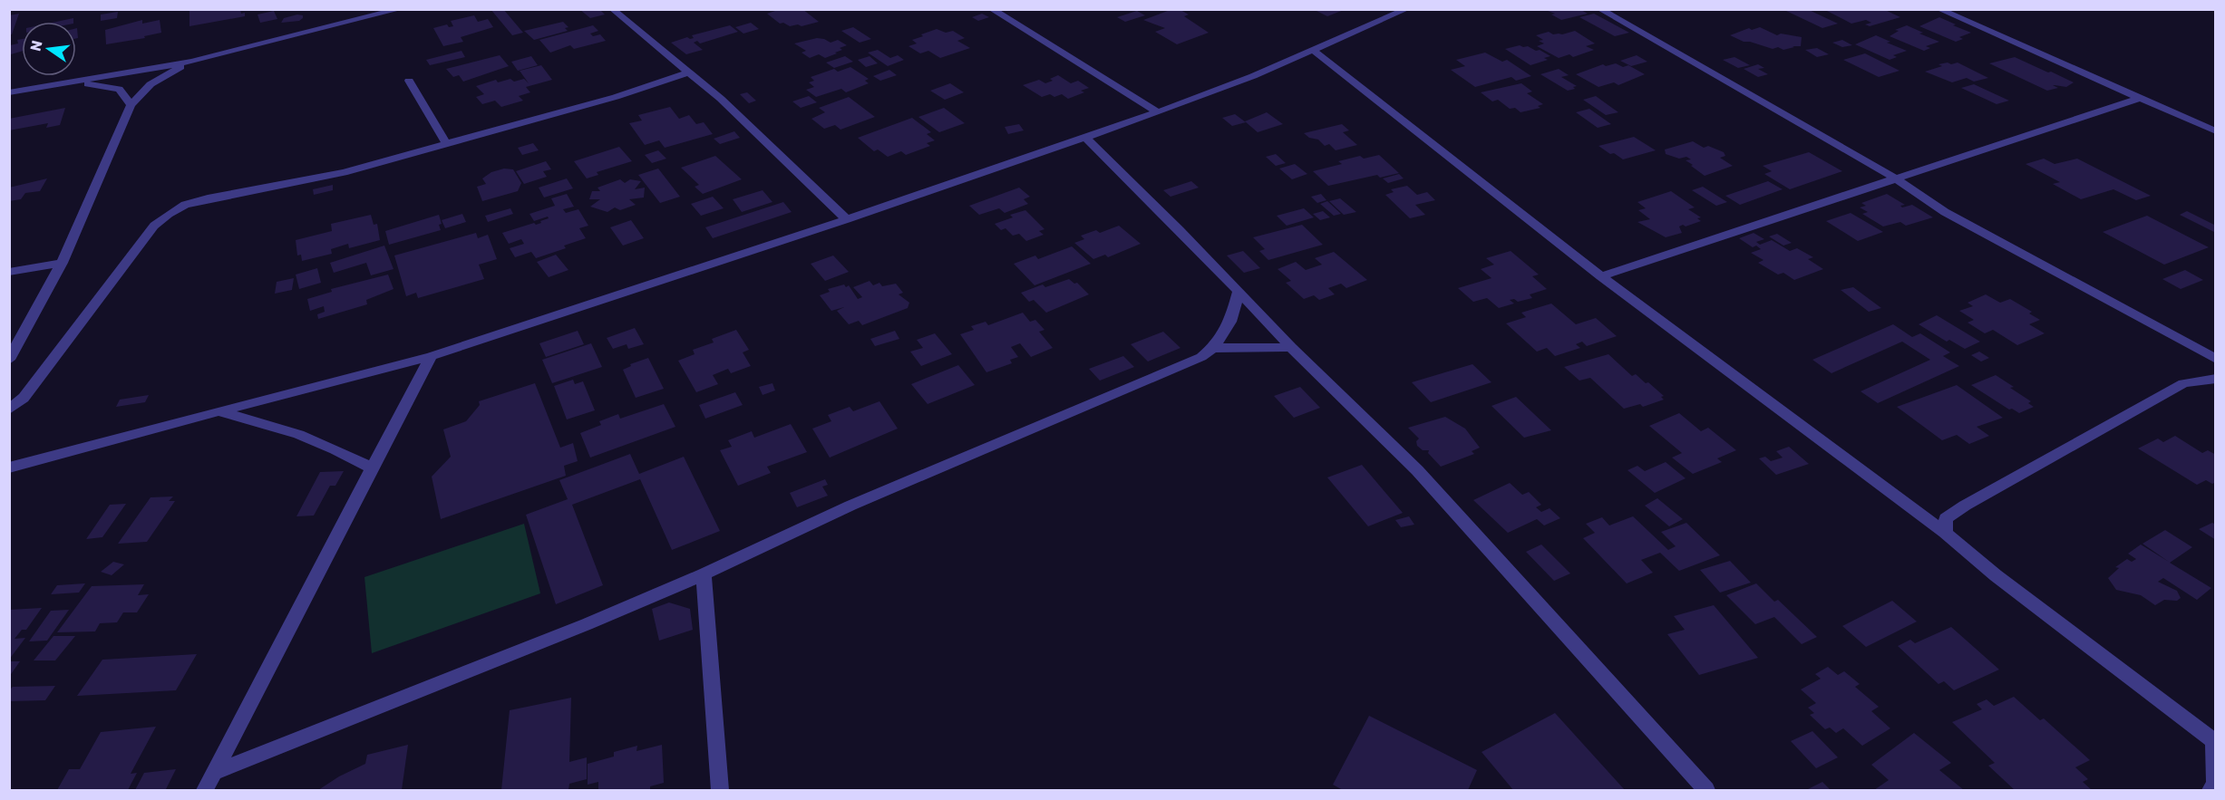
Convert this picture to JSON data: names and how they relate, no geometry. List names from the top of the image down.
{
  "north": "left"
}
